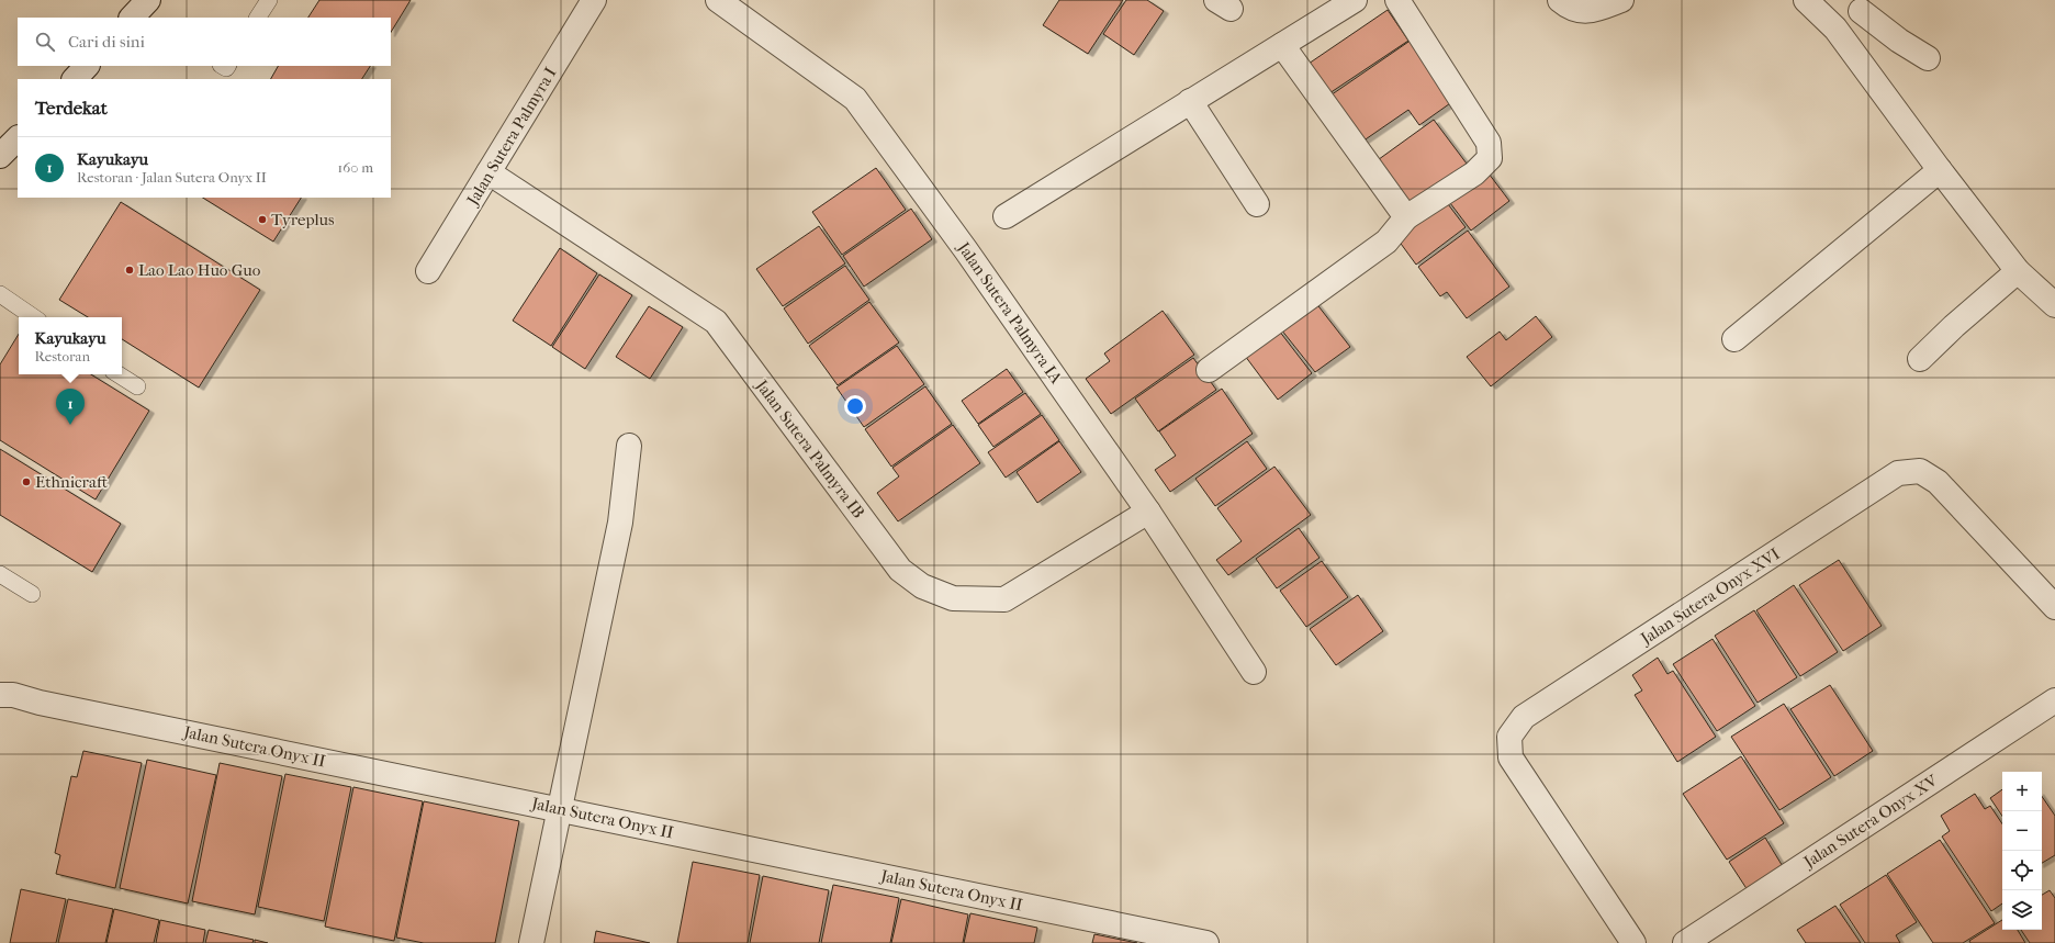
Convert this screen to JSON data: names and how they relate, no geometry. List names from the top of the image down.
{
  "streets": {
    "street": [
      "Jalan Sutera Palmyra I",
      "Jalan Sutera Palmyra IA",
      "Jalan Sutera Palmyra IB",
      "Jalan Sutera Onyx XVI",
      "Jalan Sutera Onyx II",
      "Jalan Sutera Onyx XV"
    ]
  },
  "crossings": [
    ["Jalan Sutera Palmyra I", "Jalan Sutera Palmyra IB"],
    ["Jalan Sutera Palmyra IA", "Jalan Sutera Palmyra IB"]
  ],
  "places": ["Tyreplus", "Lao Lao Huo Guo", "Ethnicraft"],
  "page": {
    "search": "Cari di sini",
    "heading": "Terdekat",
    "list": [
      {
        "mark": "1",
        "name": "Kayukayu",
        "note": "Restoran · Jalan Sutera Onyx II",
        "value": "160 m"
      }
    ],
    "popup": ["Kayukayu", "Restoran"],
    "pins": "1",
    "map_buttons": ["+", "−"]
  }
}
